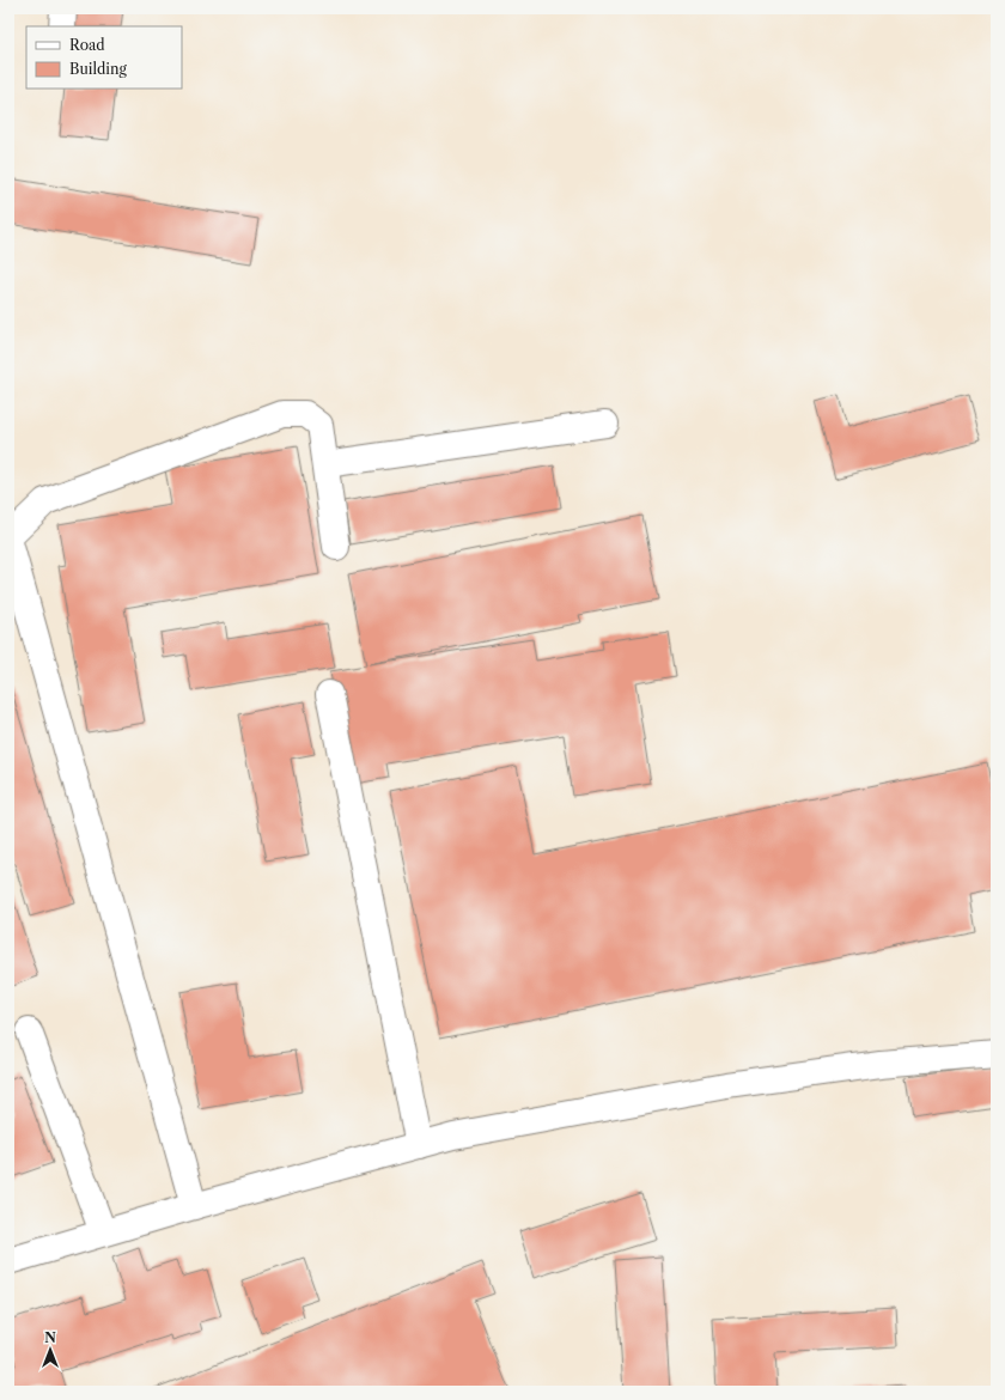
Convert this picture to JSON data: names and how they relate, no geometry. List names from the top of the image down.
{
  "legend": ["Road", "Building"],
  "north": "top"
}
